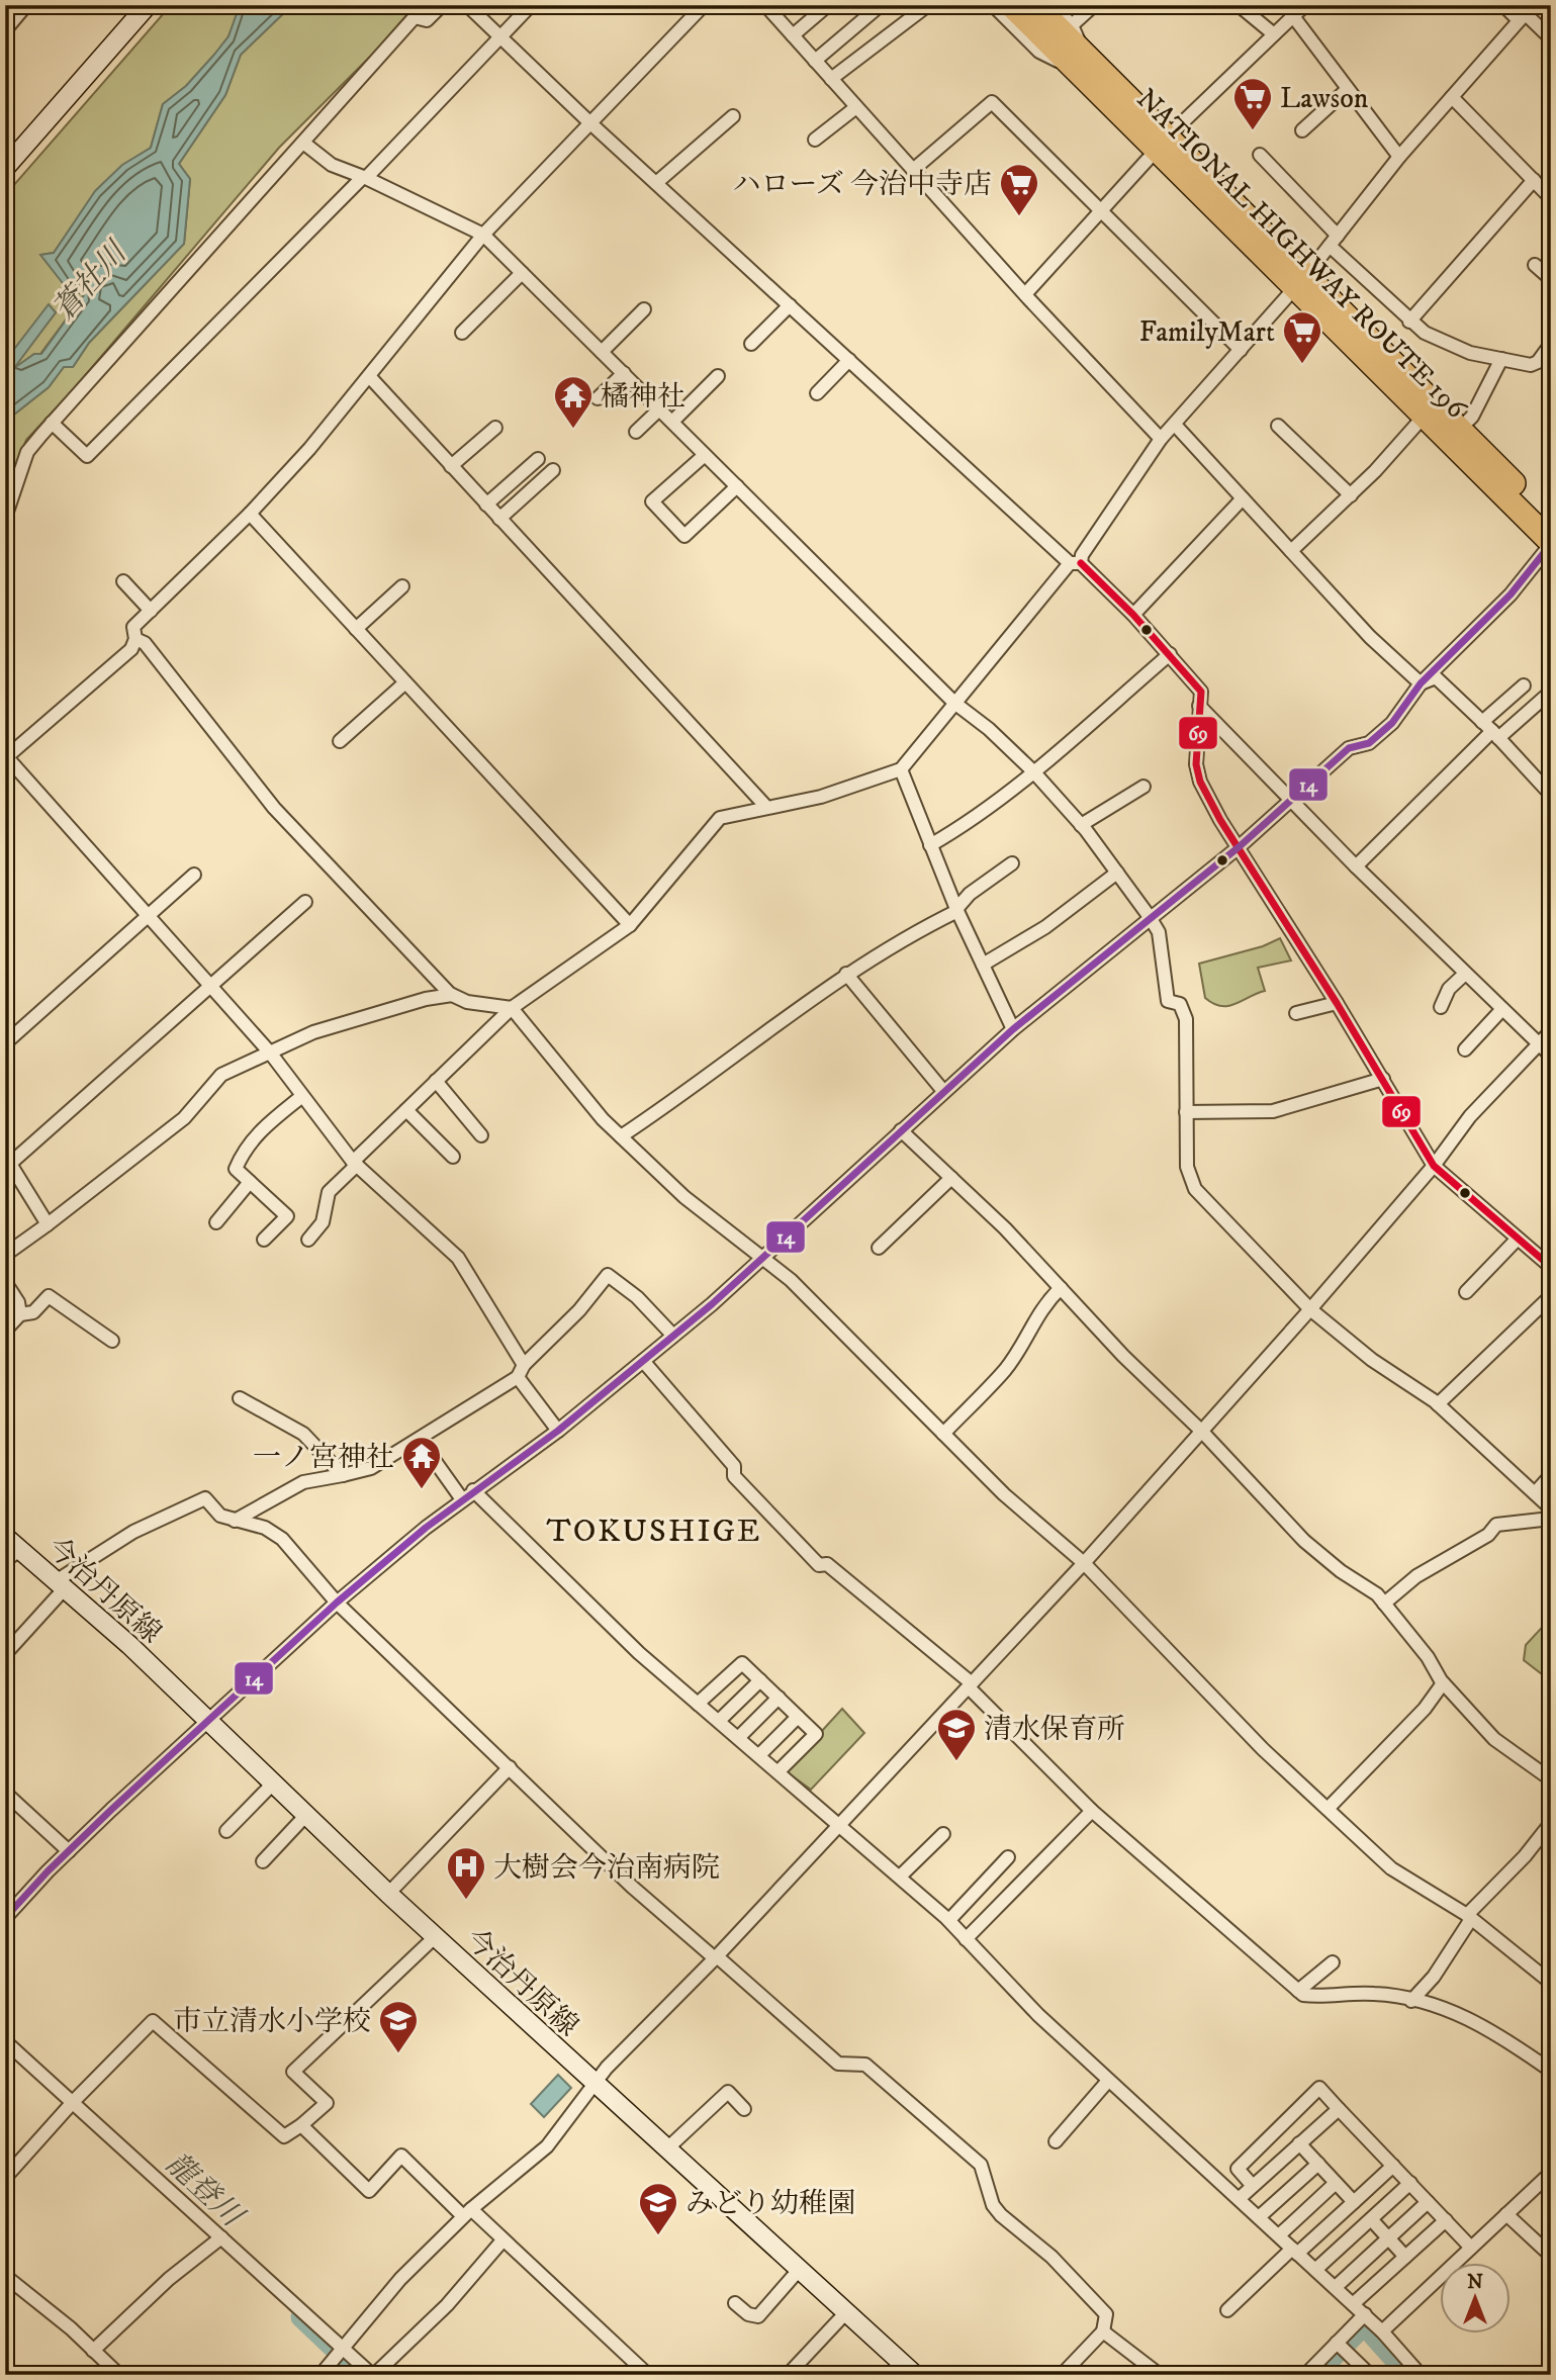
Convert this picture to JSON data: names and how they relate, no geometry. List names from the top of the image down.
{
  "streets": {
    "highway": ["NATIONAL HIGHWAY ROUTE 196"],
    "main road": ["今治丹原線"]
  },
  "districts": ["TOKUSHIGE"],
  "water": ["蒼社川", "龍登川"],
  "places": {
    "supermarket": ["Lawson", "ハローズ 今治中寺店", "FamilyMart"],
    "temple": ["橘神社", "一ノ宮神社"],
    "school or university": ["清水保育所", "市立清水小学校", "みどり幼稚園"],
    "hospital": ["大樹会今治南病院"]
  },
  "lines": ["transit line 14", "transit line 69"],
  "north": "top"
}
